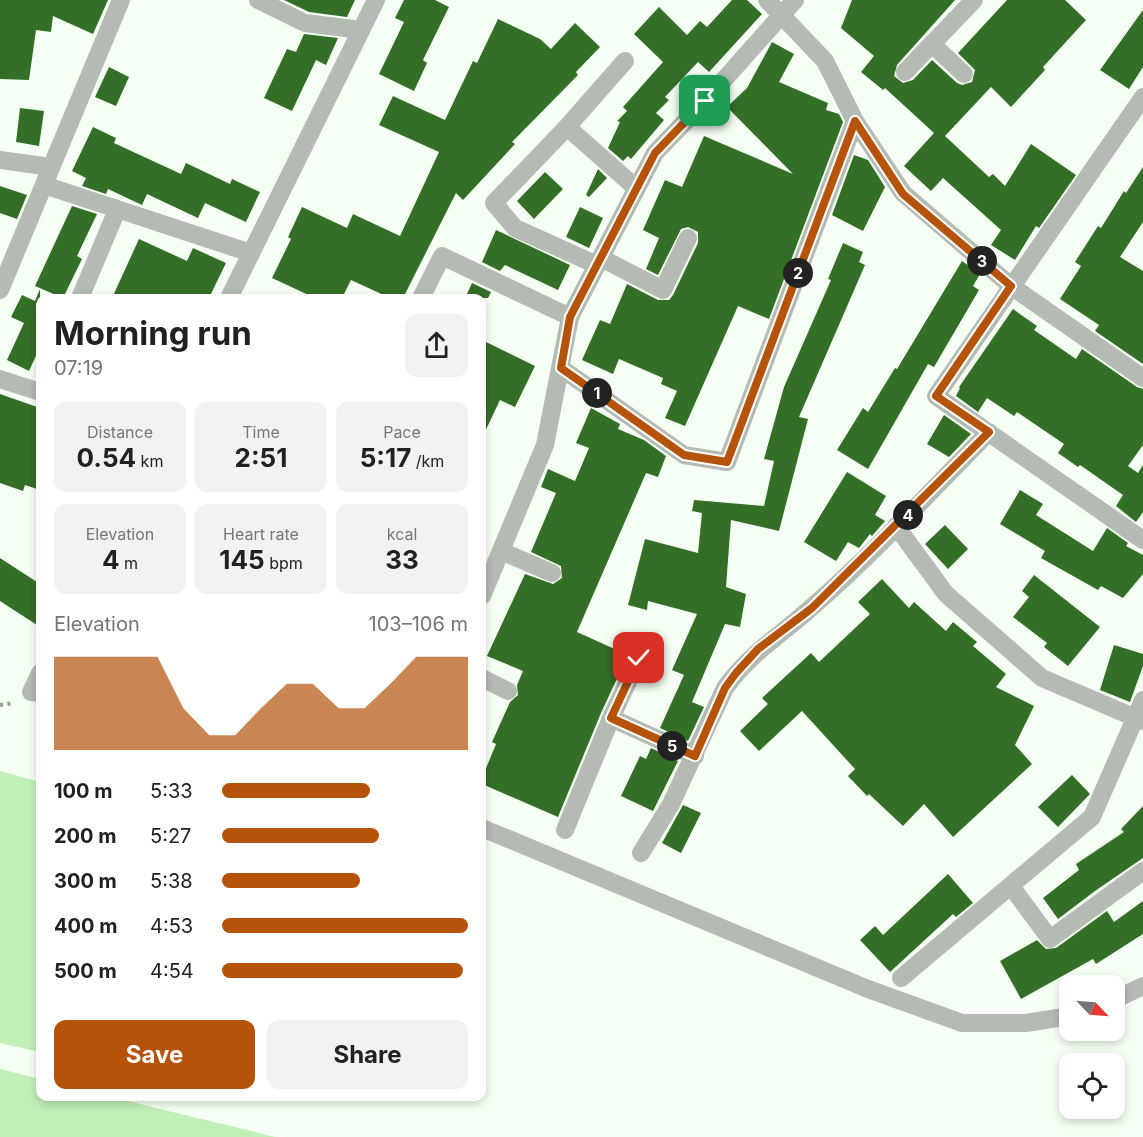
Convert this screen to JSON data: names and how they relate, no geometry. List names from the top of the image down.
{
  "north": "bottom right",
  "page": {
    "pins": [
      "3",
      "2",
      "1",
      "4",
      "5"
    ],
    "heading": ["Morning run", "07:19"],
    "stats": [
      ["Distance", "0.54 km"],
      ["Time", "2:51"],
      ["Pace", "5:17 /km"],
      ["Elevation", "4 m"],
      ["Heart rate", "145 bpm"],
      ["kcal", "33"]
    ],
    "chart": ["Elevation", "103–106 m"],
    "list": [
      {
        "name": "100 m",
        "note": "5:33"
      },
      {
        "name": "200 m",
        "note": "5:27"
      },
      {
        "name": "300 m",
        "note": "5:38"
      },
      {
        "name": "400 m",
        "note": "4:53"
      },
      {
        "name": "500 m",
        "note": "4:54"
      }
    ],
    "buttons": ["Save", "Share"]
  }
}
